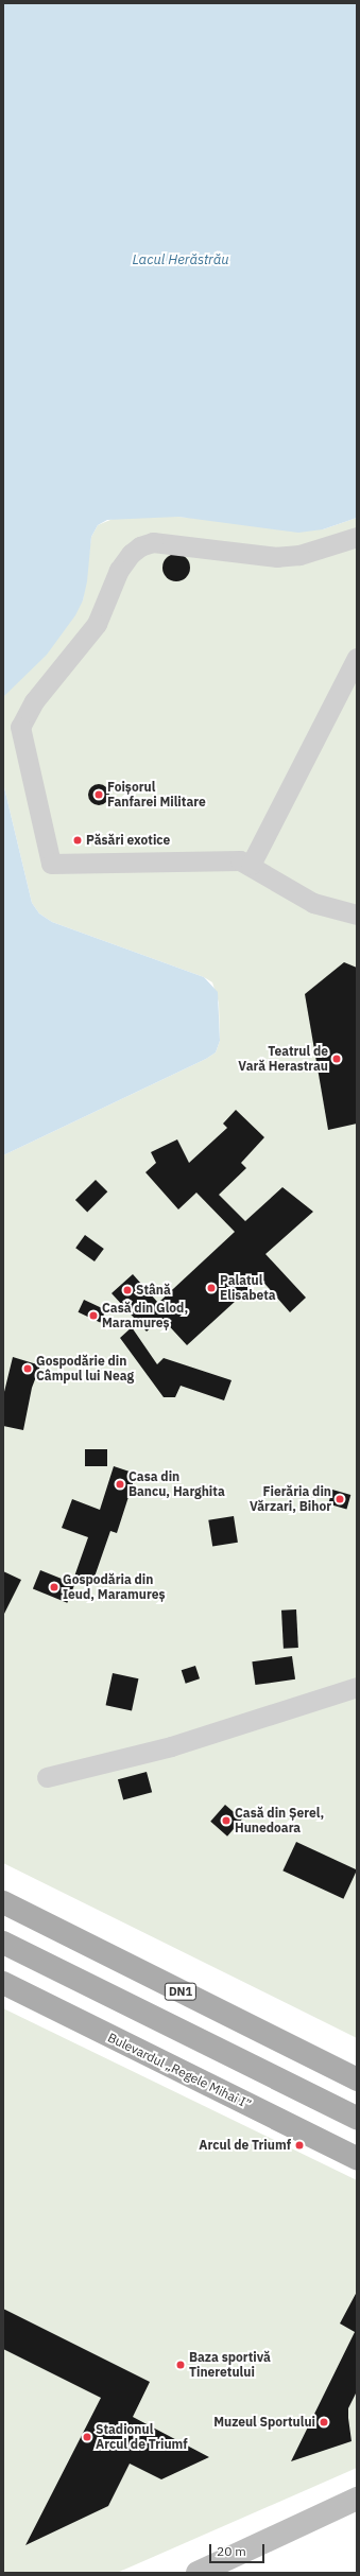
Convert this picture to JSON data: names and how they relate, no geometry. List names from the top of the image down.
{
  "streets": {
    "main road": ["DN1", "Bulevardul „Regele Mihai I”"]
  },
  "water": ["Lacul Herăstrău"],
  "places": [
    "Foișorul Fanfarei Militare",
    "Păsări exotice",
    "Teatrul de Vară Herastrau",
    "Palatul Elisabeta",
    "Stână",
    "Casă din Glod, Maramureș",
    "Gospodărie din Câmpul lui Neag",
    "Casa din Bancu, Harghita",
    "Fierăria din Vărzari, Bihor",
    "Gospodăria din Ieud, Maramureș",
    "Casă din Șerel, Hunedoara",
    "Arcul de Triumf",
    "Baza sportivă Tineretului",
    "Muzeul Sportului",
    "Stadionul Arcul de Triumf"
  ],
  "scale_bar": "20 m"
}
